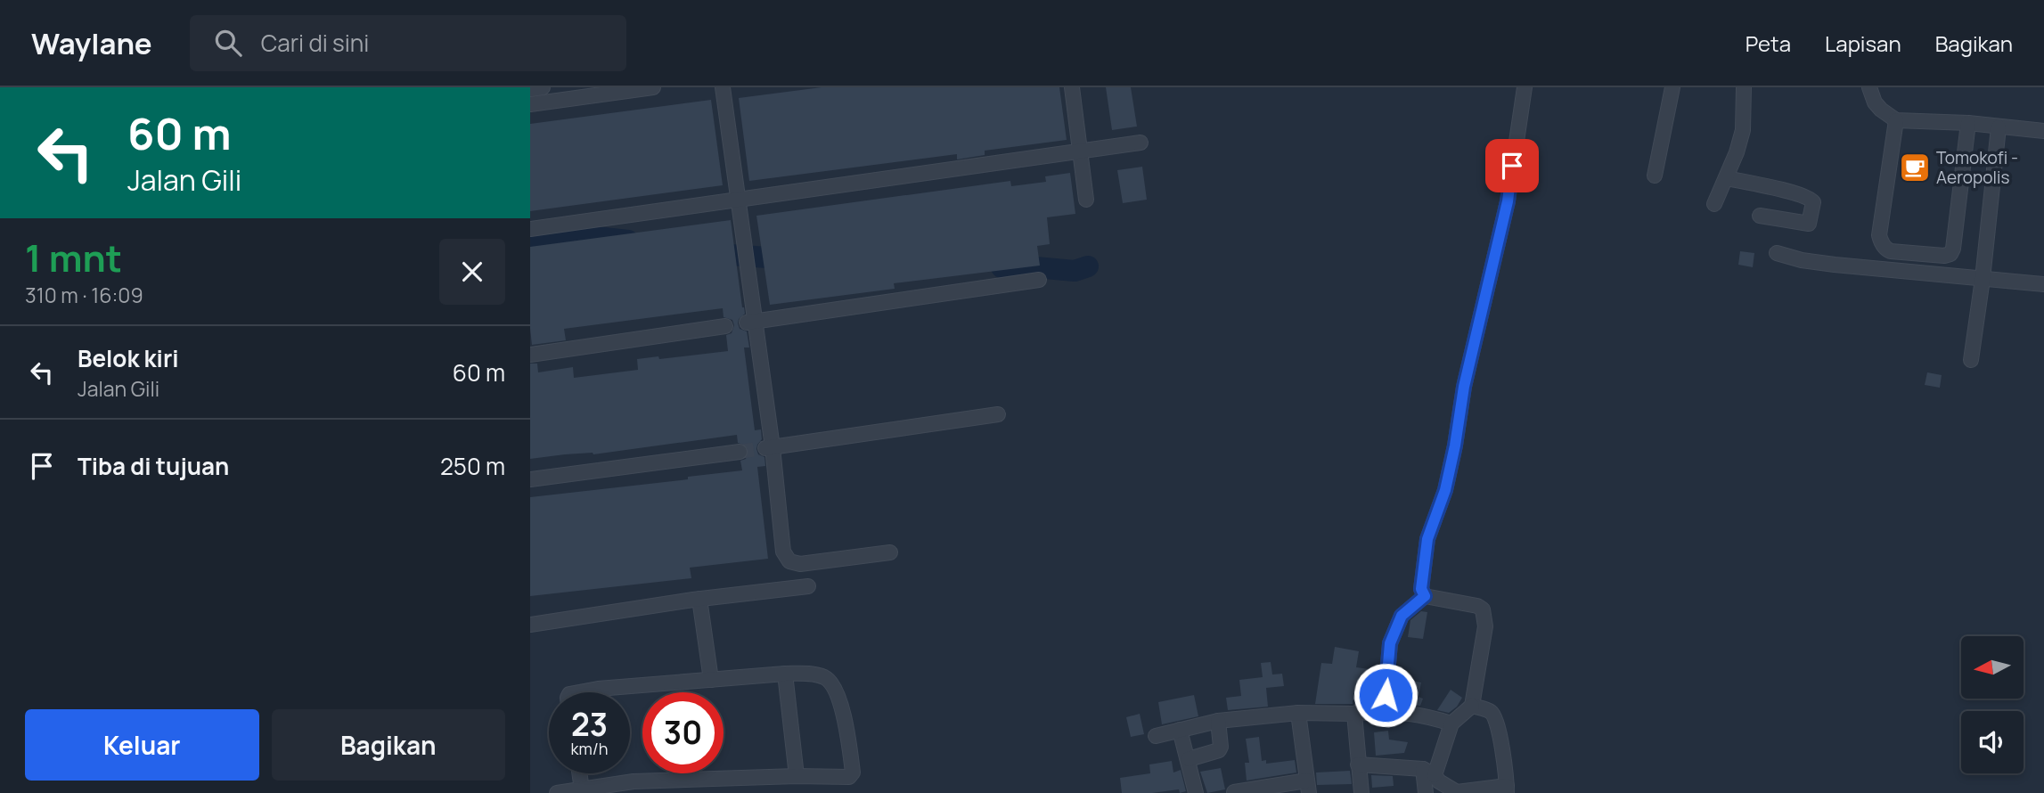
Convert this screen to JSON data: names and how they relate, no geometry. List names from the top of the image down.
{
  "places": {
    "cafe": ["Tomokofi - Aeropolis"]
  },
  "north": "left",
  "page": {
    "header": "Waylane",
    "search": "Cari di sini",
    "nav": ["Peta", "Lapisan", "Bagikan"],
    "turn": ["60 m", "Jalan Gili"],
    "heading": ["1 mnt", "310 m · 16:09"],
    "list": [
      {
        "name": "Belok kiri",
        "note": "Jalan Gili",
        "value": "60 m"
      },
      {
        "name": "Tiba di tujuan",
        "value": "250 m"
      }
    ],
    "speed": "23 km/h",
    "limit": "30",
    "buttons": ["Keluar", "Bagikan"]
  }
}
